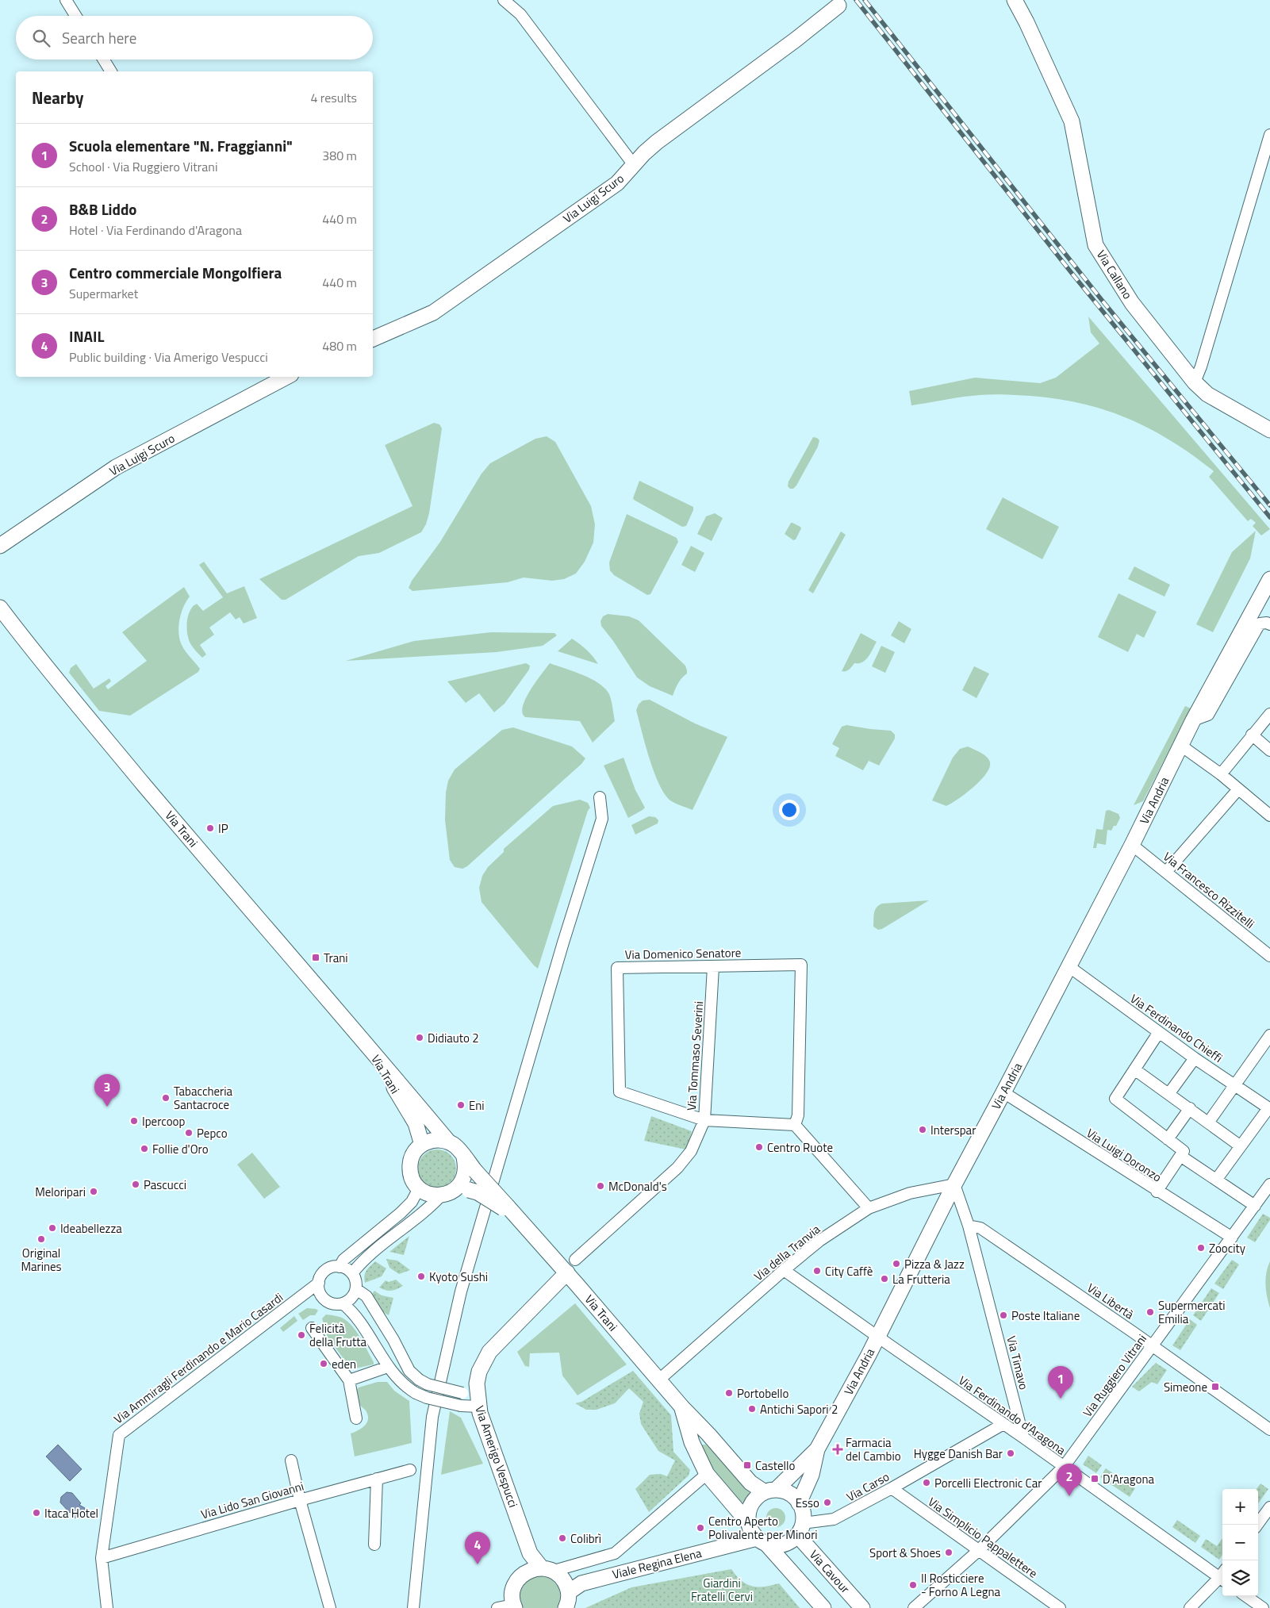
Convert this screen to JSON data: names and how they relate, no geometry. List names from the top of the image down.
{
  "streets": {
    "main road": [
      "Via Luigi Scuro",
      "Via Callano",
      "Via Andria",
      "Via Trani",
      "Via Amerigo Vespucci",
      "Viale Regina Elena",
      "Via Cavour"
    ],
    "street": [
      "Via Francesco Rizzitelli",
      "Via Domenico Senatore",
      "Via Ferdinando Chieffi",
      "Via Tommaso Severini",
      "Via Luigi Doronzo",
      "Via della Tranvia",
      "Via Libertà",
      "Via Ammiragli Ferdinando e Mario Casardi",
      "Via Timavo",
      "Via Ruggiero Vitrani",
      "Via Ferdinando d'Aragona",
      "Via Carso",
      "Via Lido San Giovanni",
      "Via Simplicio Pappalettere"
    ]
  },
  "crossings": [
    ["Via Andria", "Via Trani"],
    ["Via Andria", "Via Francesco Rizzitelli"],
    ["Via Andria", "Via Ferdinando Chieffi"],
    ["Via Andria", "Via Luigi Doronzo"],
    ["Via Andria", "Via della Tranvia"],
    ["Via Andria", "Via Ferdinando d'Aragona"],
    ["Via Andria", "Via Carso"],
    ["Via Andria", "Viale Regina Elena"],
    ["Via Andria", "Via Cavour"],
    ["Via Trani", "Via della Tranvia"],
    ["Via Trani", "Via Amerigo Vespucci"],
    ["Via Trani", "Via Carso"],
    ["Via Trani", "Viale Regina Elena"],
    ["Via Trani", "Via Cavour"],
    ["Via Domenico Senatore", "Via Tommaso Severini"],
    ["Via Luigi Doronzo", "Via Ruggiero Vitrani"],
    ["Via della Tranvia", "Via Ferdinando d'Aragona"],
    ["Via Libertà", "Via Timavo"],
    ["Via Libertà", "Via Ruggiero Vitrani"],
    ["Via Ammiragli Ferdinando e Mario Casardi", "Via Lido San Giovanni"],
    ["Via Timavo", "Via Ferdinando d'Aragona"],
    ["Via Ruggiero Vitrani", "Via Ferdinando d'Aragona"],
    ["Via Ruggiero Vitrani", "Via Simplicio Pappalettere"],
    ["Via Ferdinando d'Aragona", "Via Carso"],
    ["Via Amerigo Vespucci", "Viale Regina Elena"],
    ["Via Carso", "Via Simplicio Pappalettere"],
    ["Via Carso", "Viale Regina Elena"],
    ["Via Carso", "Via Cavour"],
    ["Viale Regina Elena", "Via Cavour"]
  ],
  "parks": ["Giardini Fratelli Cervi"],
  "places": {
    "other": [
      "IP",
      "Didiauto 2",
      "Tabaccheria Santacroce",
      "Eni",
      "Ipercoop",
      "Interspar",
      "Pepco",
      "Centro Ruote",
      "Follie d'Oro",
      "Pascucci",
      "McDonald's",
      "Meloripari",
      "Ideabellezza",
      "Original Marines",
      "Zoocity",
      "Pizza & Jazz",
      "City Caffè",
      "Kyoto Sushi",
      "La Frutteria",
      "Supermercati Emilia",
      "Poste Italiane",
      "Felicità della Frutta",
      "eden",
      "Portobello",
      "Antichi Sapori 2",
      "Hygge Danish Bar",
      "Porcelli Electronic Car",
      "Esso",
      "Itaca Hotel",
      "Centro Aperto Polivalente per Minori",
      "Colibrì",
      "Sport & Shoes",
      "Il Rosticciere - Forno A Legna"
    ],
    "transit": [
      "Trani",
      "Simeone",
      "Castello",
      "D'Aragona"
    ],
    "health": ["Farmacia del Cambio"]
  },
  "page": {
    "search": "Search here",
    "heading": ["Nearby", "4 results"],
    "list": [
      {
        "mark": "1",
        "name": "Scuola elementare \"N. Fraggianni\"",
        "note": "School · Via Ruggiero Vitrani",
        "value": "380 m"
      },
      {
        "mark": "2",
        "name": "B&B Liddo",
        "note": "Hotel · Via Ferdinando d'Aragona",
        "value": "440 m"
      },
      {
        "mark": "3",
        "name": "Centro commerciale Mongolfiera",
        "note": "Supermarket",
        "value": "440 m"
      },
      {
        "mark": "4",
        "name": "INAIL",
        "note": "Public building · Via Amerigo Vespucci",
        "value": "480 m"
      }
    ],
    "pins": [
      "3",
      "1",
      "2",
      "4"
    ],
    "map_buttons": ["+", "−"]
  }
}
